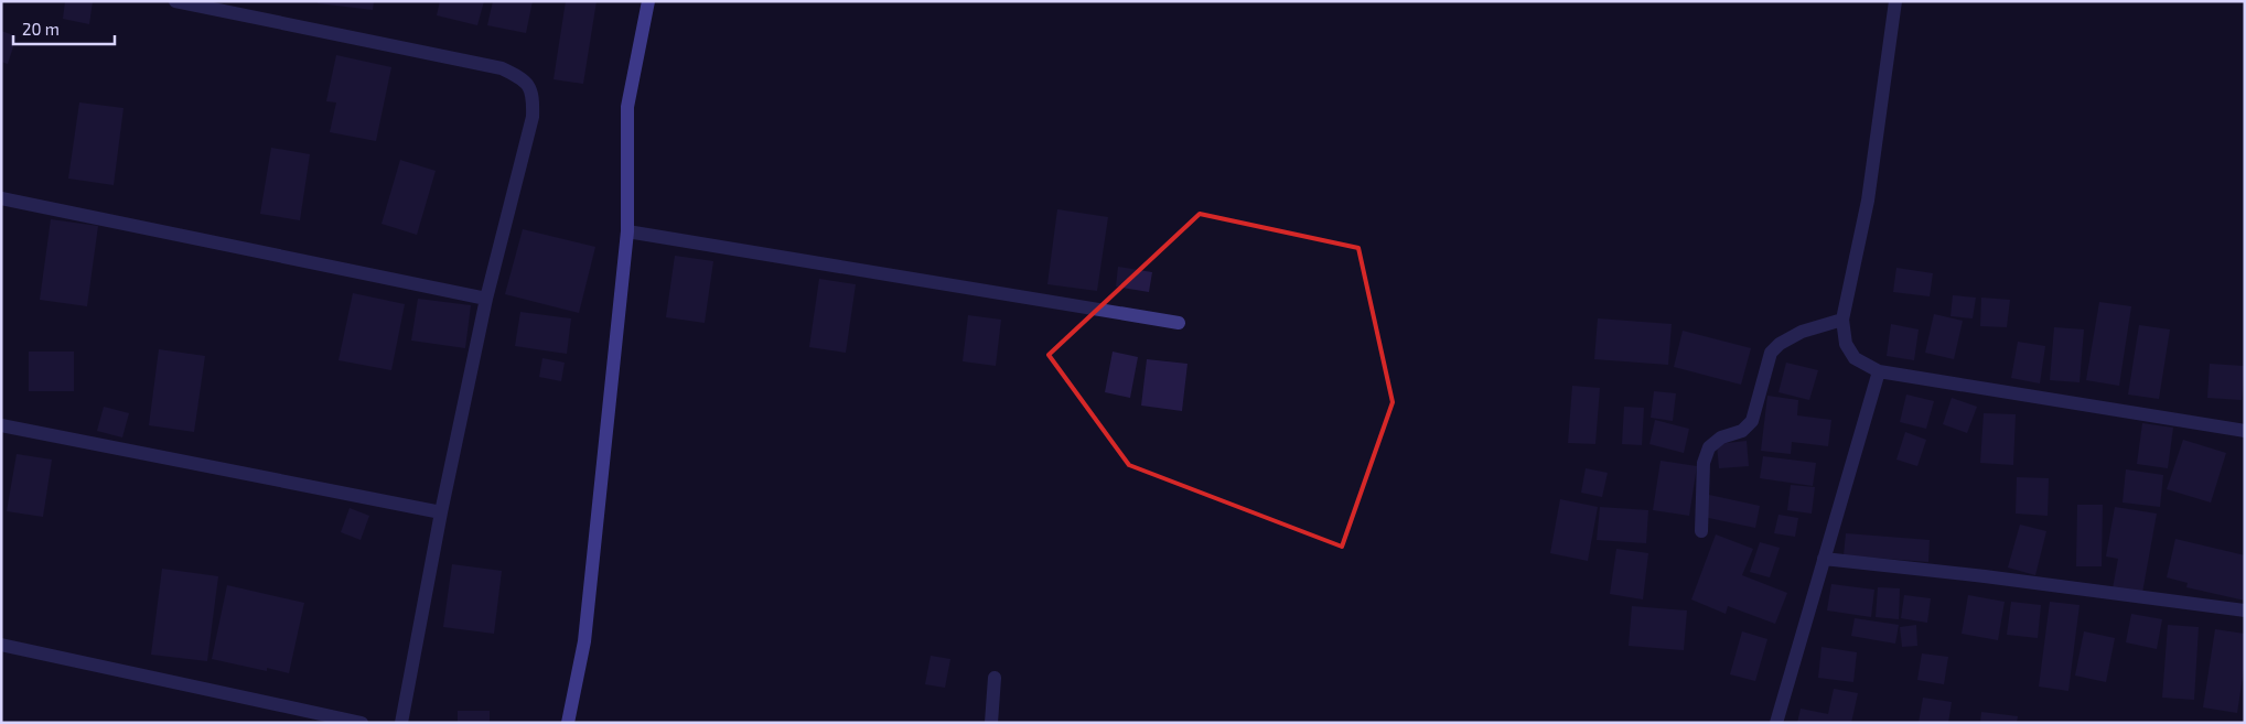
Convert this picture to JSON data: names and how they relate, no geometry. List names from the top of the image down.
{
  "scale_bar": "20 m"
}
